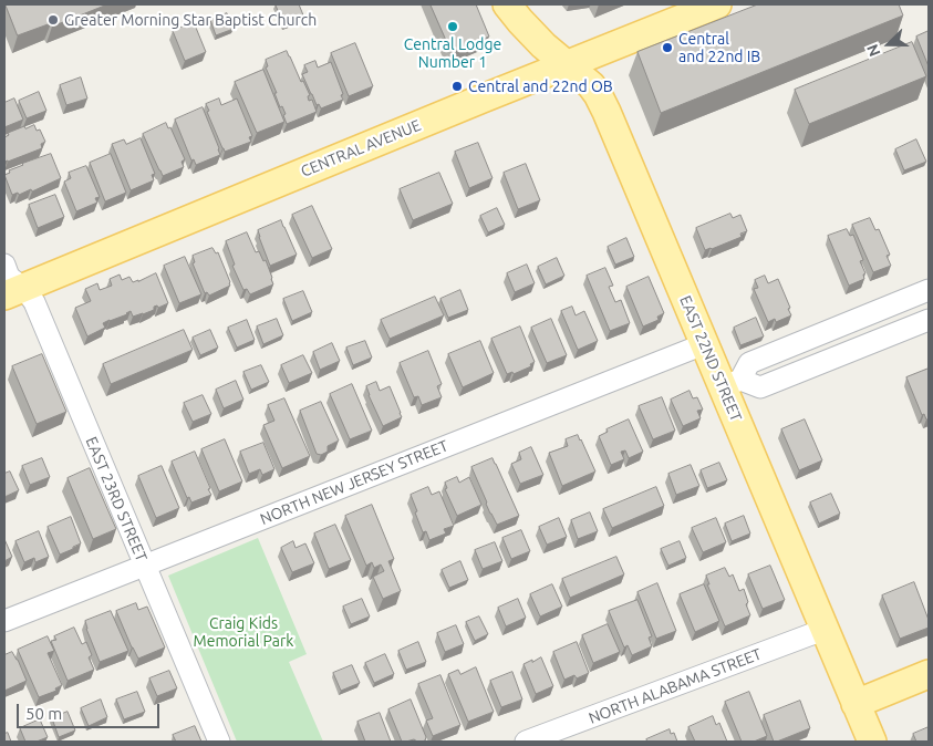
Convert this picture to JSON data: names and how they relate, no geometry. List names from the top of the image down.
{
  "streets": {
    "main road": ["CENTRAL AVENUE", "EAST 22ND STREET"],
    "street": ["NORTH NEW JERSEY STREET", "EAST 23RD STREET", "NORTH ALABAMA STREET"]
  },
  "crossings": [
    ["CENTRAL AVENUE", "EAST 22ND STREET"],
    ["CENTRAL AVENUE", "EAST 23RD STREET"],
    ["EAST 22ND STREET", "NORTH NEW JERSEY STREET"],
    ["EAST 22ND STREET", "NORTH ALABAMA STREET"],
    ["NORTH NEW JERSEY STREET", "EAST 23RD STREET"]
  ],
  "parks": ["Craig Kids Memorial Park"],
  "places": [
    "Greater Morning Star Baptist Church",
    "Central Lodge Number 1",
    "Central and 22nd IB",
    "Central and 22nd OB"
  ],
  "scale_bar": "50 m",
  "north": "left"
}
